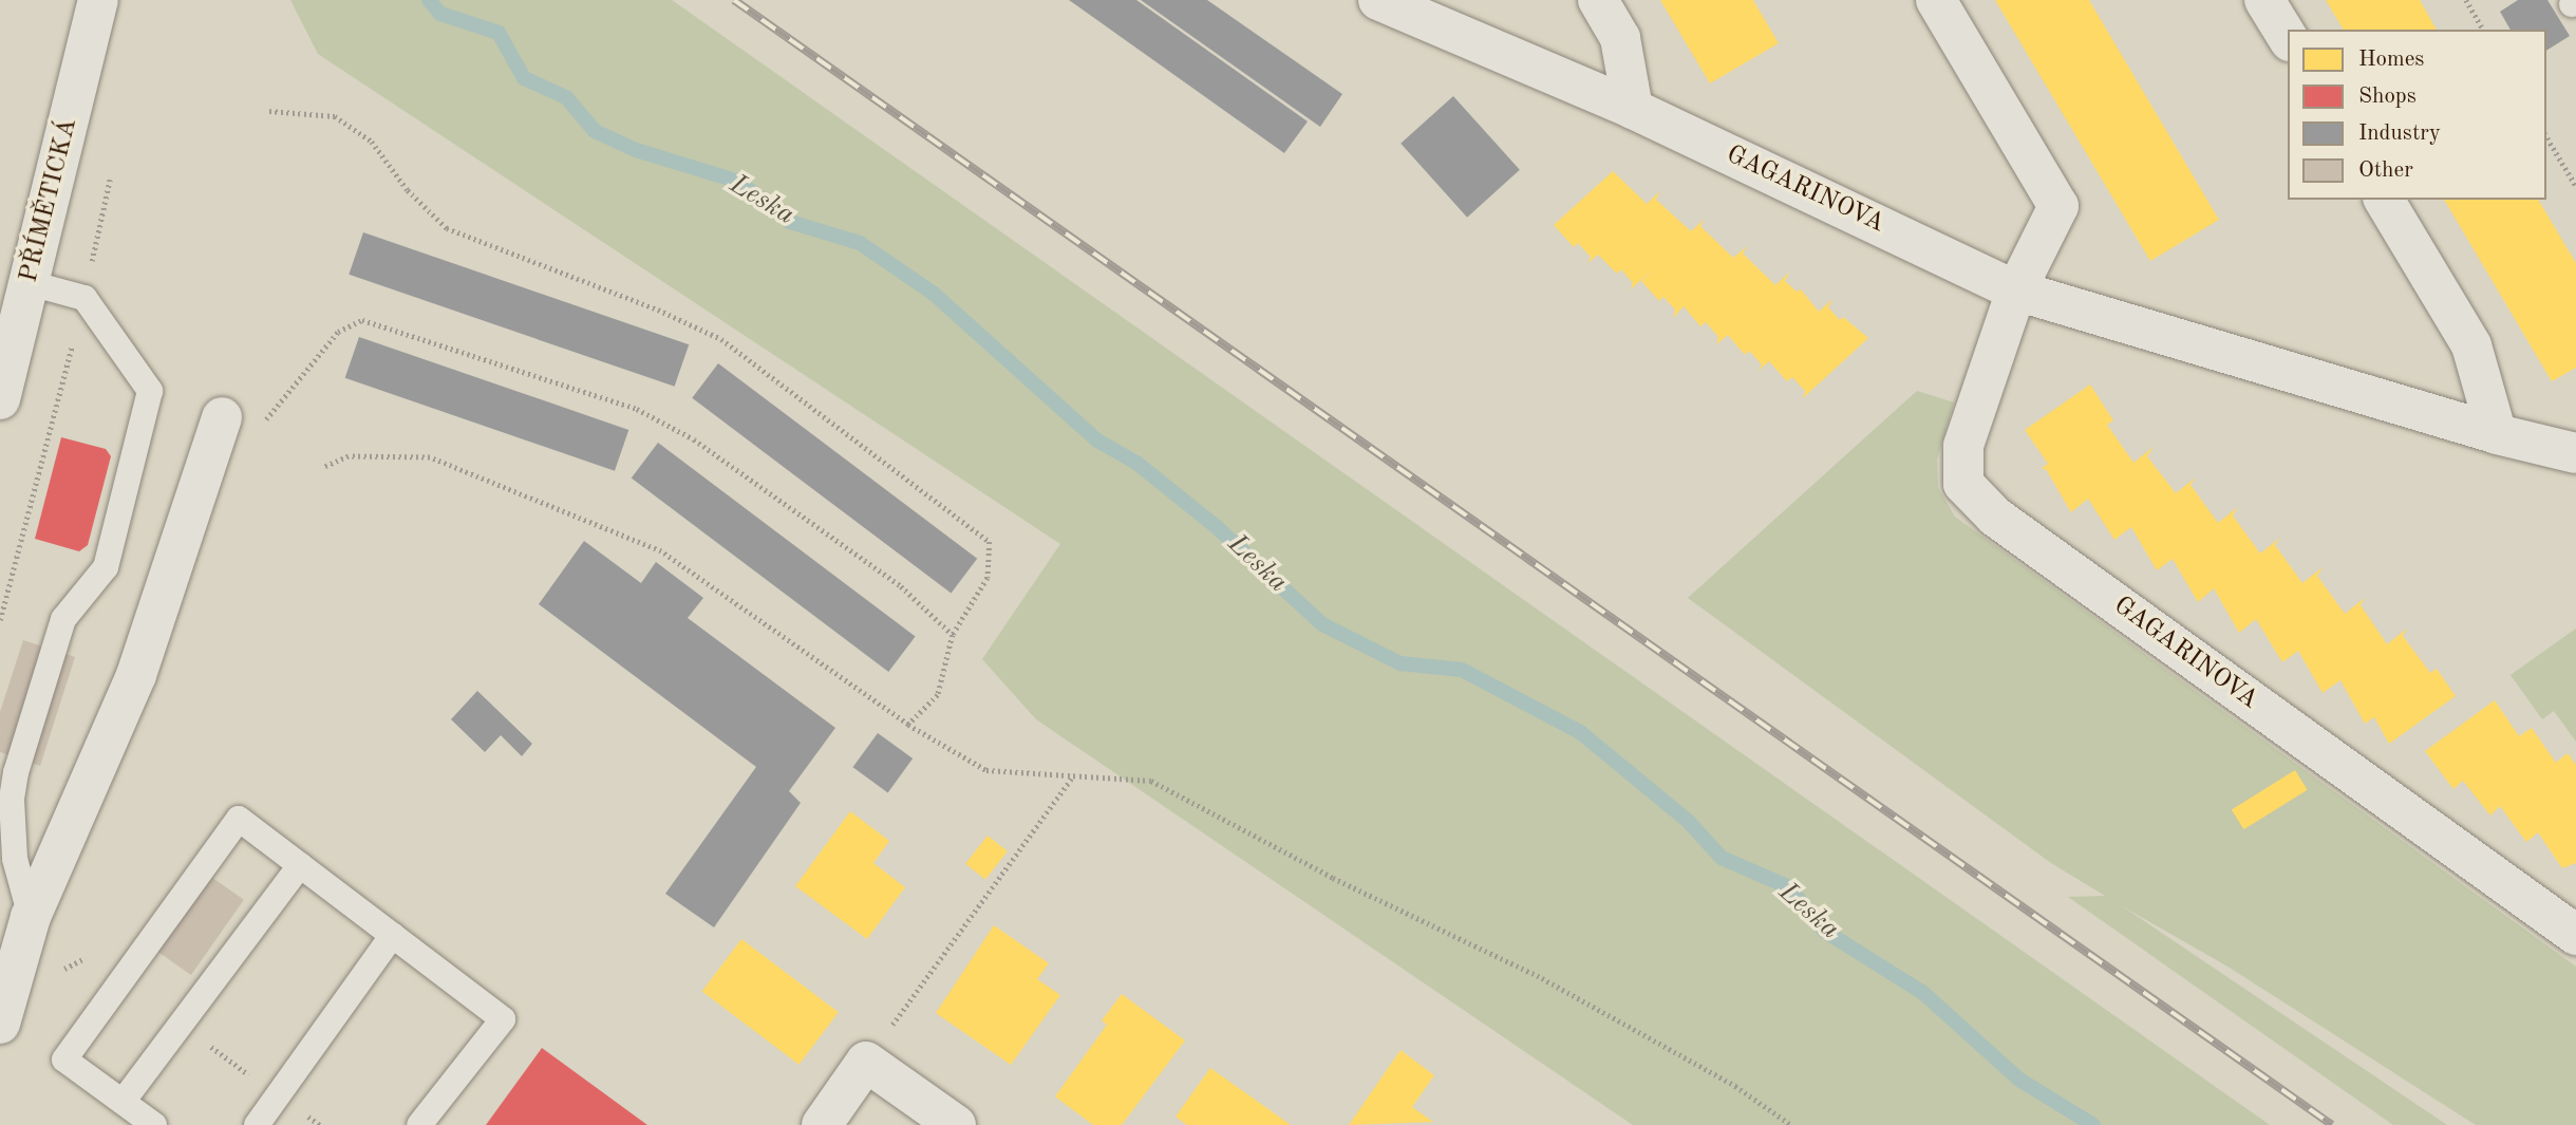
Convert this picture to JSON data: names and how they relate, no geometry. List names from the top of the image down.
{
  "streets": {
    "street": ["GAGARINOVA", "PŘÍMĚTICKÁ"]
  },
  "water": ["Leska"],
  "legend": [
    "Homes",
    "Shops",
    "Industry",
    "Other"
  ]
}
